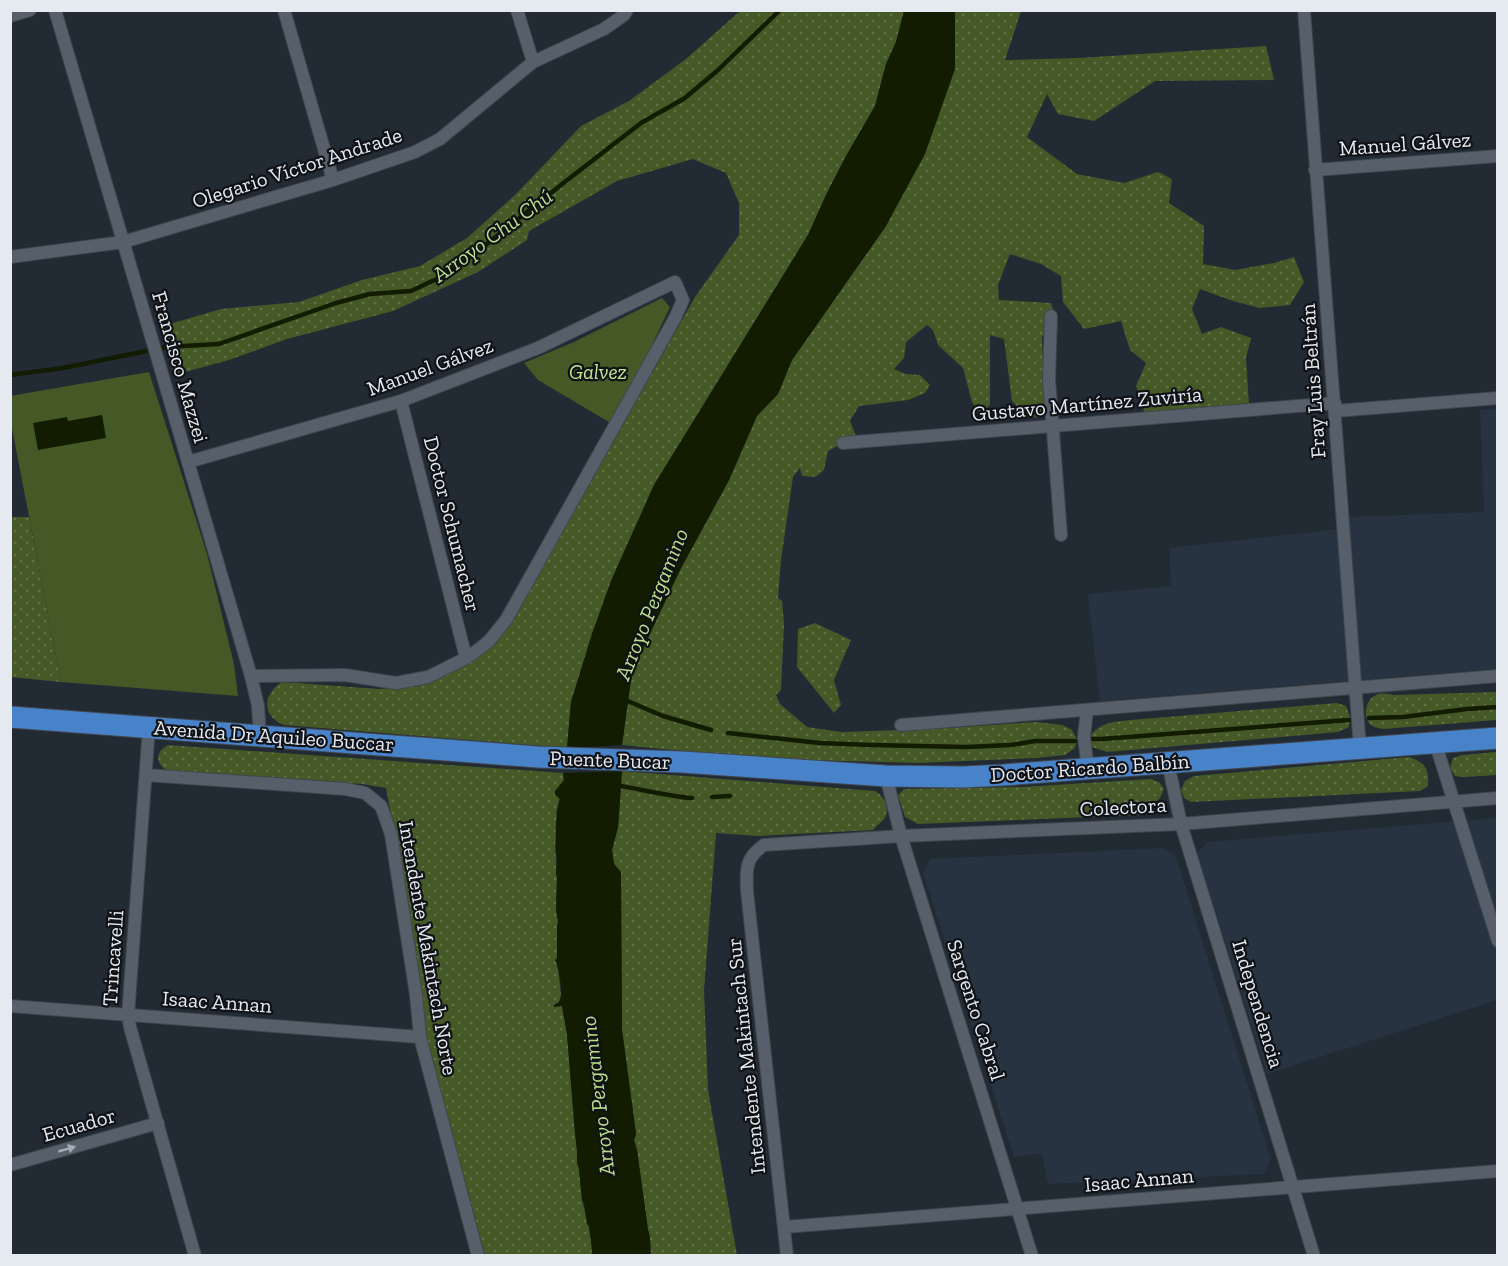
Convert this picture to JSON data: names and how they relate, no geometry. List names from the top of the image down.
{
  "streets": {
    "highway": ["Avenida Dr Aquileo Buccar", "Puente Bucar", "Doctor Ricardo Balbín"],
    "street": [
      "Manuel Gálvez",
      "Olegario Víctor Andrade",
      "Francisco Mazzei",
      "Fray Luis Beltrán",
      "Gustavo Martínez Zuviría",
      "Doctor Schumacher",
      "Colectora",
      "Intendente Makintach Norte",
      "Trincavelli",
      "Isaac Annan",
      "Independencia",
      "Sargento Cabral",
      "Intendente Makintach Sur",
      "Ecuador"
    ]
  },
  "crossings": [
    ["Manuel Gálvez", "Francisco Mazzei"],
    ["Manuel Gálvez", "Fray Luis Beltrán"],
    ["Manuel Gálvez", "Doctor Schumacher"],
    ["Olegario Víctor Andrade", "Francisco Mazzei"],
    ["Francisco Mazzei", "Avenida Dr Aquileo Buccar"],
    ["Fray Luis Beltrán", "Gustavo Martínez Zuviría"],
    ["Fray Luis Beltrán", "Doctor Ricardo Balbín"],
    ["Avenida Dr Aquileo Buccar", "Puente Bucar"],
    ["Avenida Dr Aquileo Buccar", "Trincavelli"],
    ["Puente Bucar", "Doctor Ricardo Balbín"],
    ["Doctor Ricardo Balbín", "Independencia"],
    ["Doctor Ricardo Balbín", "Sargento Cabral"],
    ["Colectora", "Independencia"],
    ["Colectora", "Sargento Cabral"],
    ["Colectora", "Intendente Makintach Sur"],
    ["Intendente Makintach Norte", "Trincavelli"],
    ["Intendente Makintach Norte", "Isaac Annan"],
    ["Trincavelli", "Isaac Annan"],
    ["Trincavelli", "Ecuador"],
    ["Isaac Annan", "Independencia"],
    ["Isaac Annan", "Sargento Cabral"],
    ["Isaac Annan", "Intendente Makintach Sur"]
  ],
  "one_way": ["Ecuador"],
  "water": ["Arroyo Chu Chú", "Arroyo Pergamino"],
  "parks": ["Galvez"]
}
